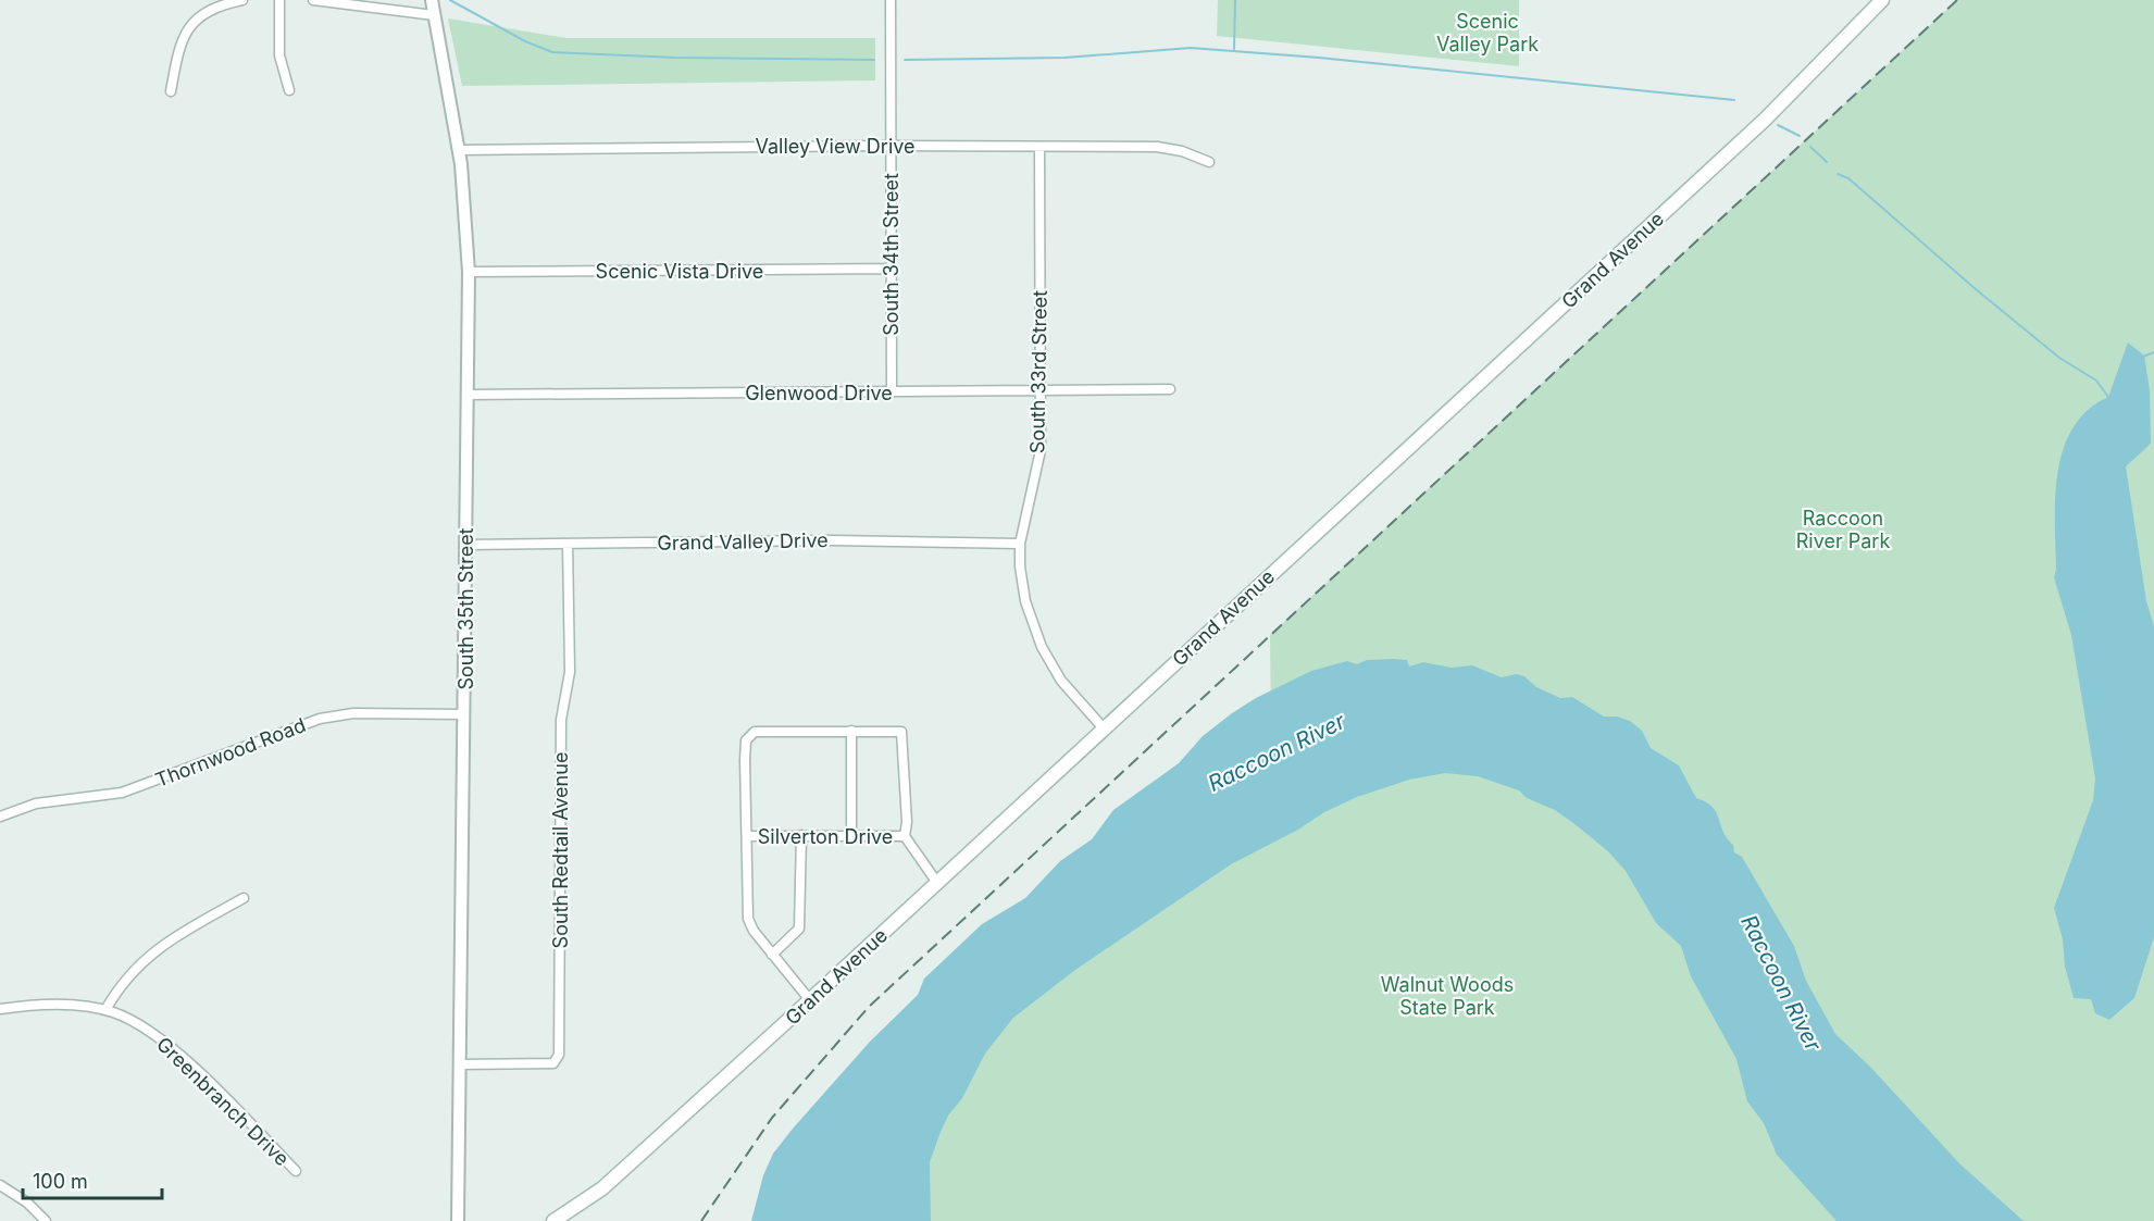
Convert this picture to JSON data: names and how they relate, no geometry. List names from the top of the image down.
{
  "streets": {
    "main road": ["Grand Avenue"],
    "street": [
      "Valley View Drive",
      "South 34th Street",
      "Scenic Vista Drive",
      "South 33rd Street",
      "Glenwood Drive",
      "Grand Valley Drive",
      "South 35th Street",
      "Thornwood Road",
      "Silverton Drive",
      "South Redtail Avenue",
      "Greenbranch Drive"
    ]
  },
  "crossings": [
    ["Valley View Drive", "South 34th Street"],
    ["Valley View Drive", "South 33rd Street"],
    ["Valley View Drive", "South 35th Street"],
    ["South 34th Street", "Scenic Vista Drive"],
    ["South 34th Street", "Glenwood Drive"],
    ["Grand Avenue", "South 33rd Street"],
    ["Scenic Vista Drive", "South 35th Street"],
    ["South 33rd Street", "Glenwood Drive"],
    ["South 33rd Street", "Grand Valley Drive"],
    ["Glenwood Drive", "South 35th Street"],
    ["Grand Valley Drive", "South 35th Street"],
    ["Grand Valley Drive", "South Redtail Avenue"],
    ["South 35th Street", "Thornwood Road"],
    ["South 35th Street", "South Redtail Avenue"]
  ],
  "water": ["Raccoon River"],
  "parks": ["Scenic Valley Park", "Raccoon River Park", "Walnut Woods State Park"],
  "scale_bar": "100 m"
}
